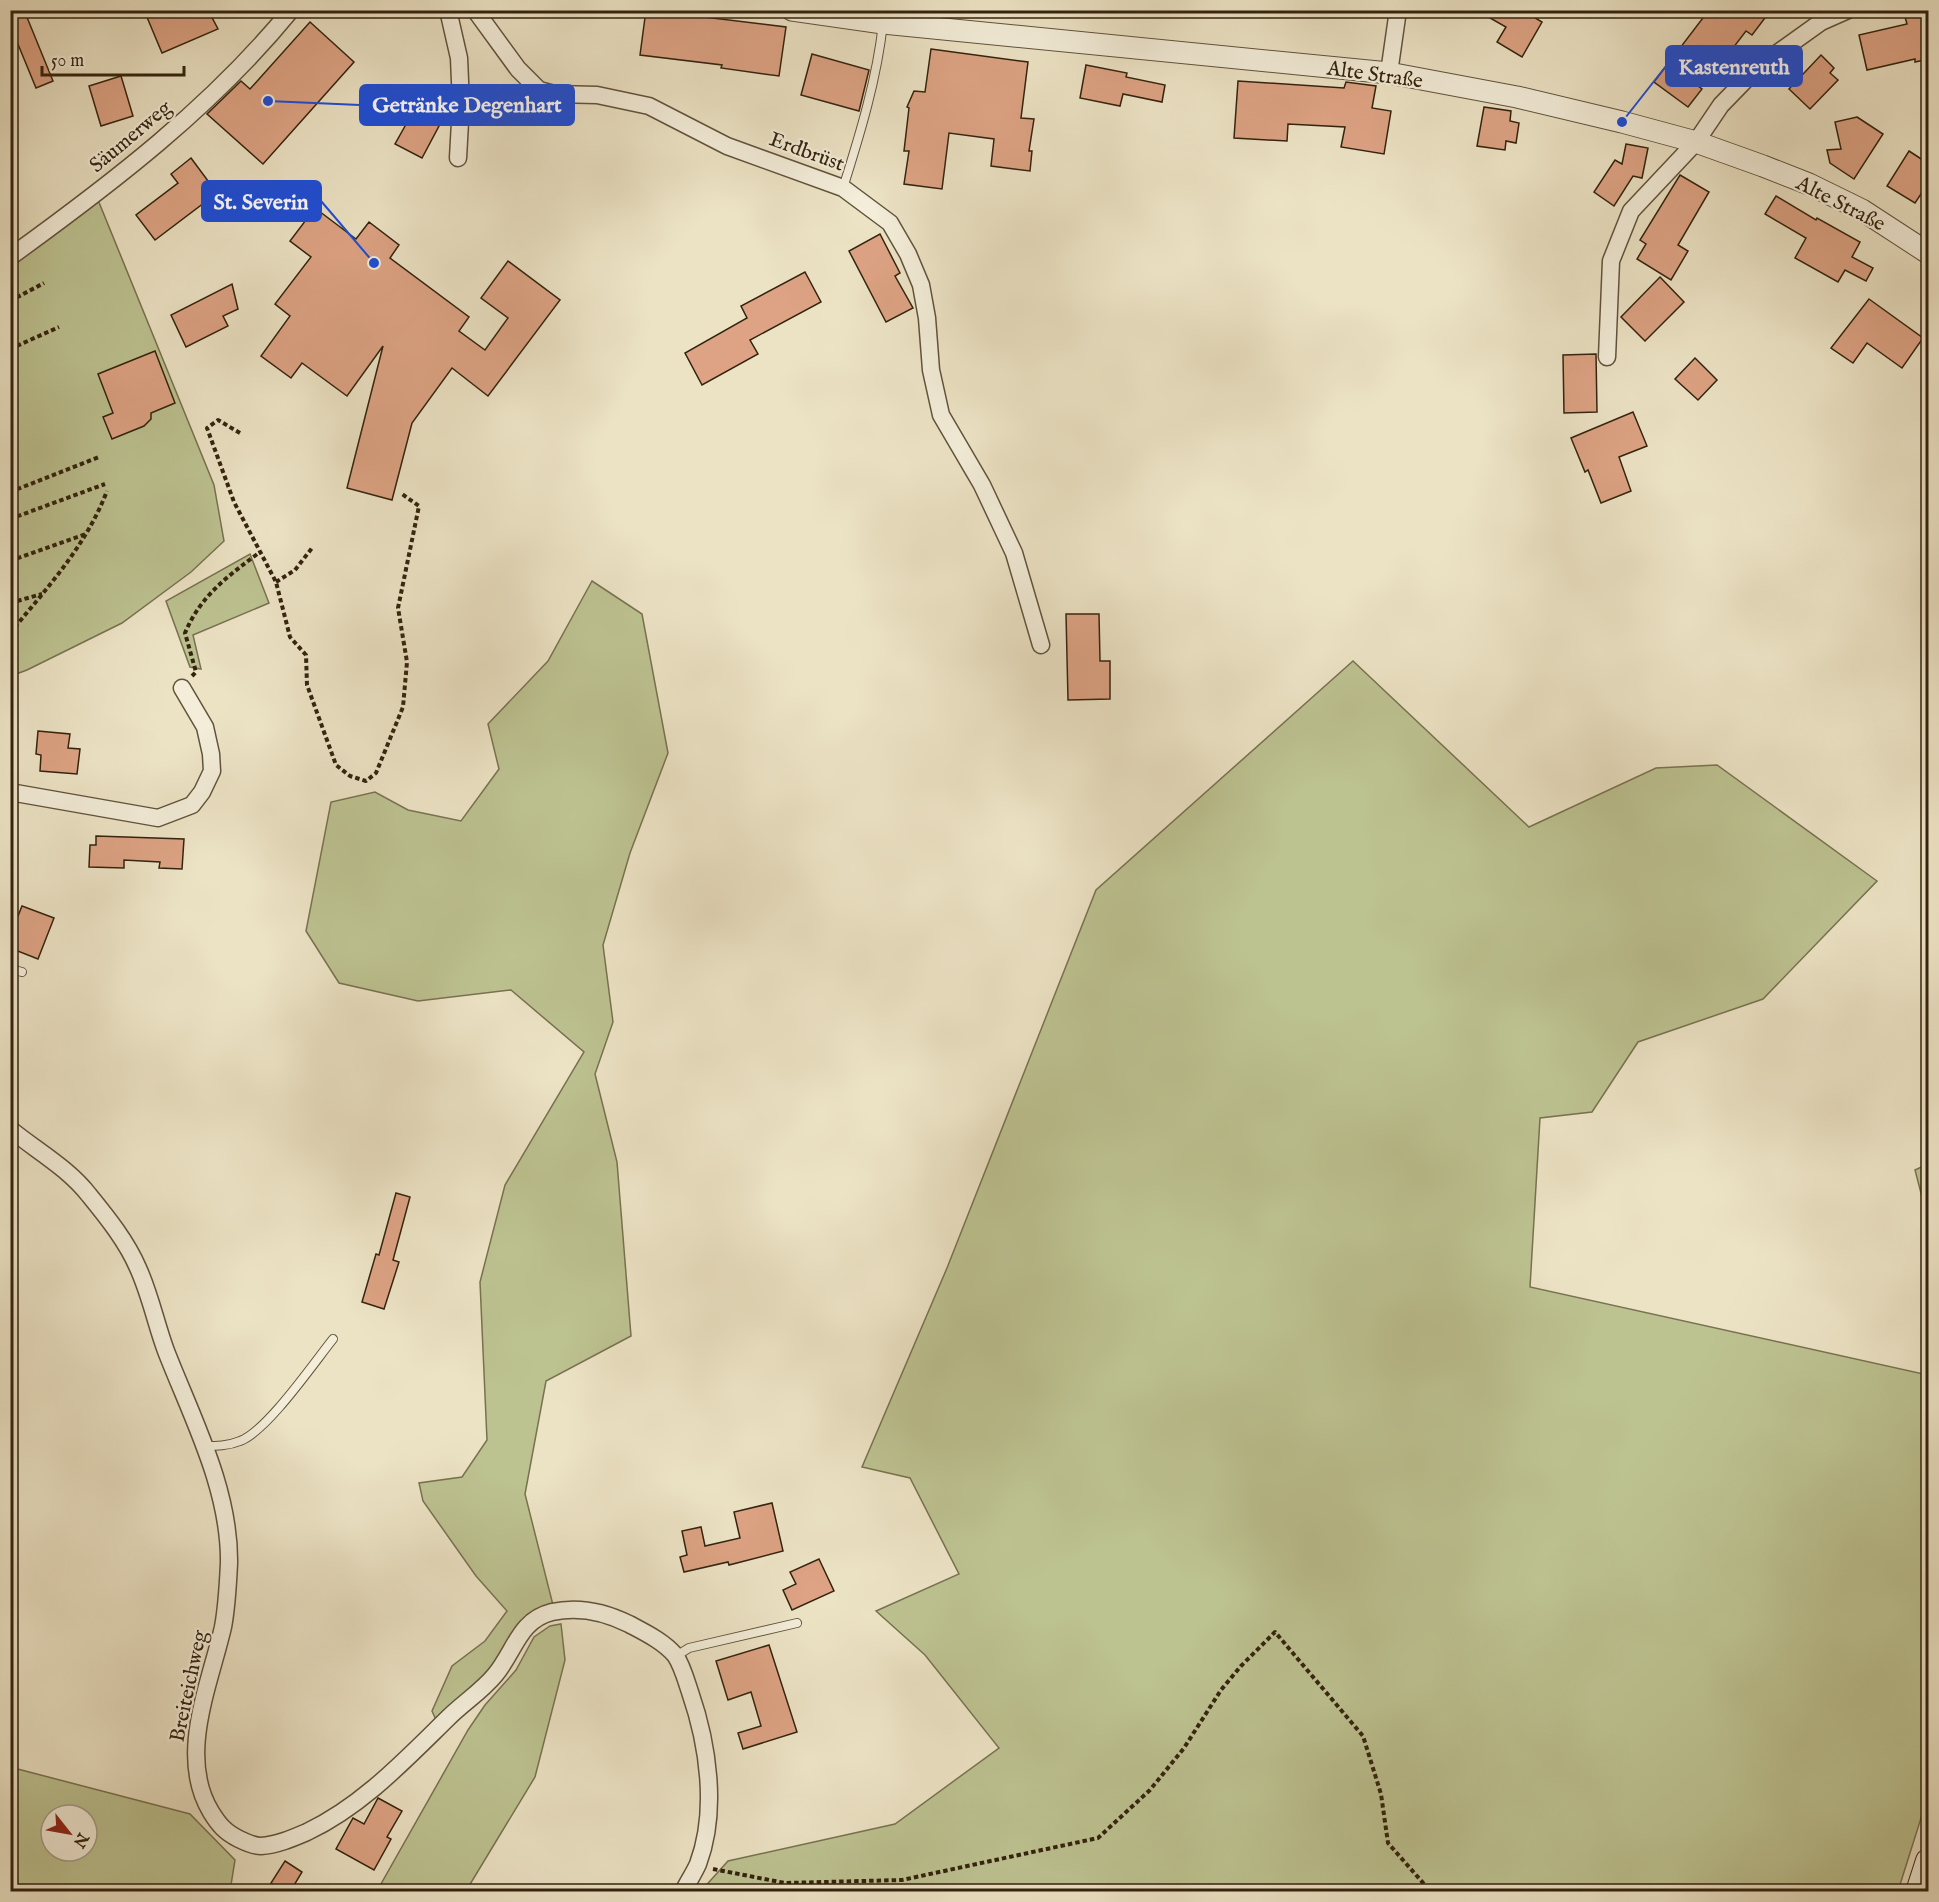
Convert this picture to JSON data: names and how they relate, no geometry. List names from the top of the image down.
{
  "streets": {
    "street": [
      "Alte Straße",
      "Säumerweg",
      "Erdbrüst",
      "Breiteichweg"
    ]
  },
  "places": ["Getränke Degenhart", "Kastenreuth", "St. Severin"],
  "scale_bar": "50 m",
  "north": "bottom right"
}
